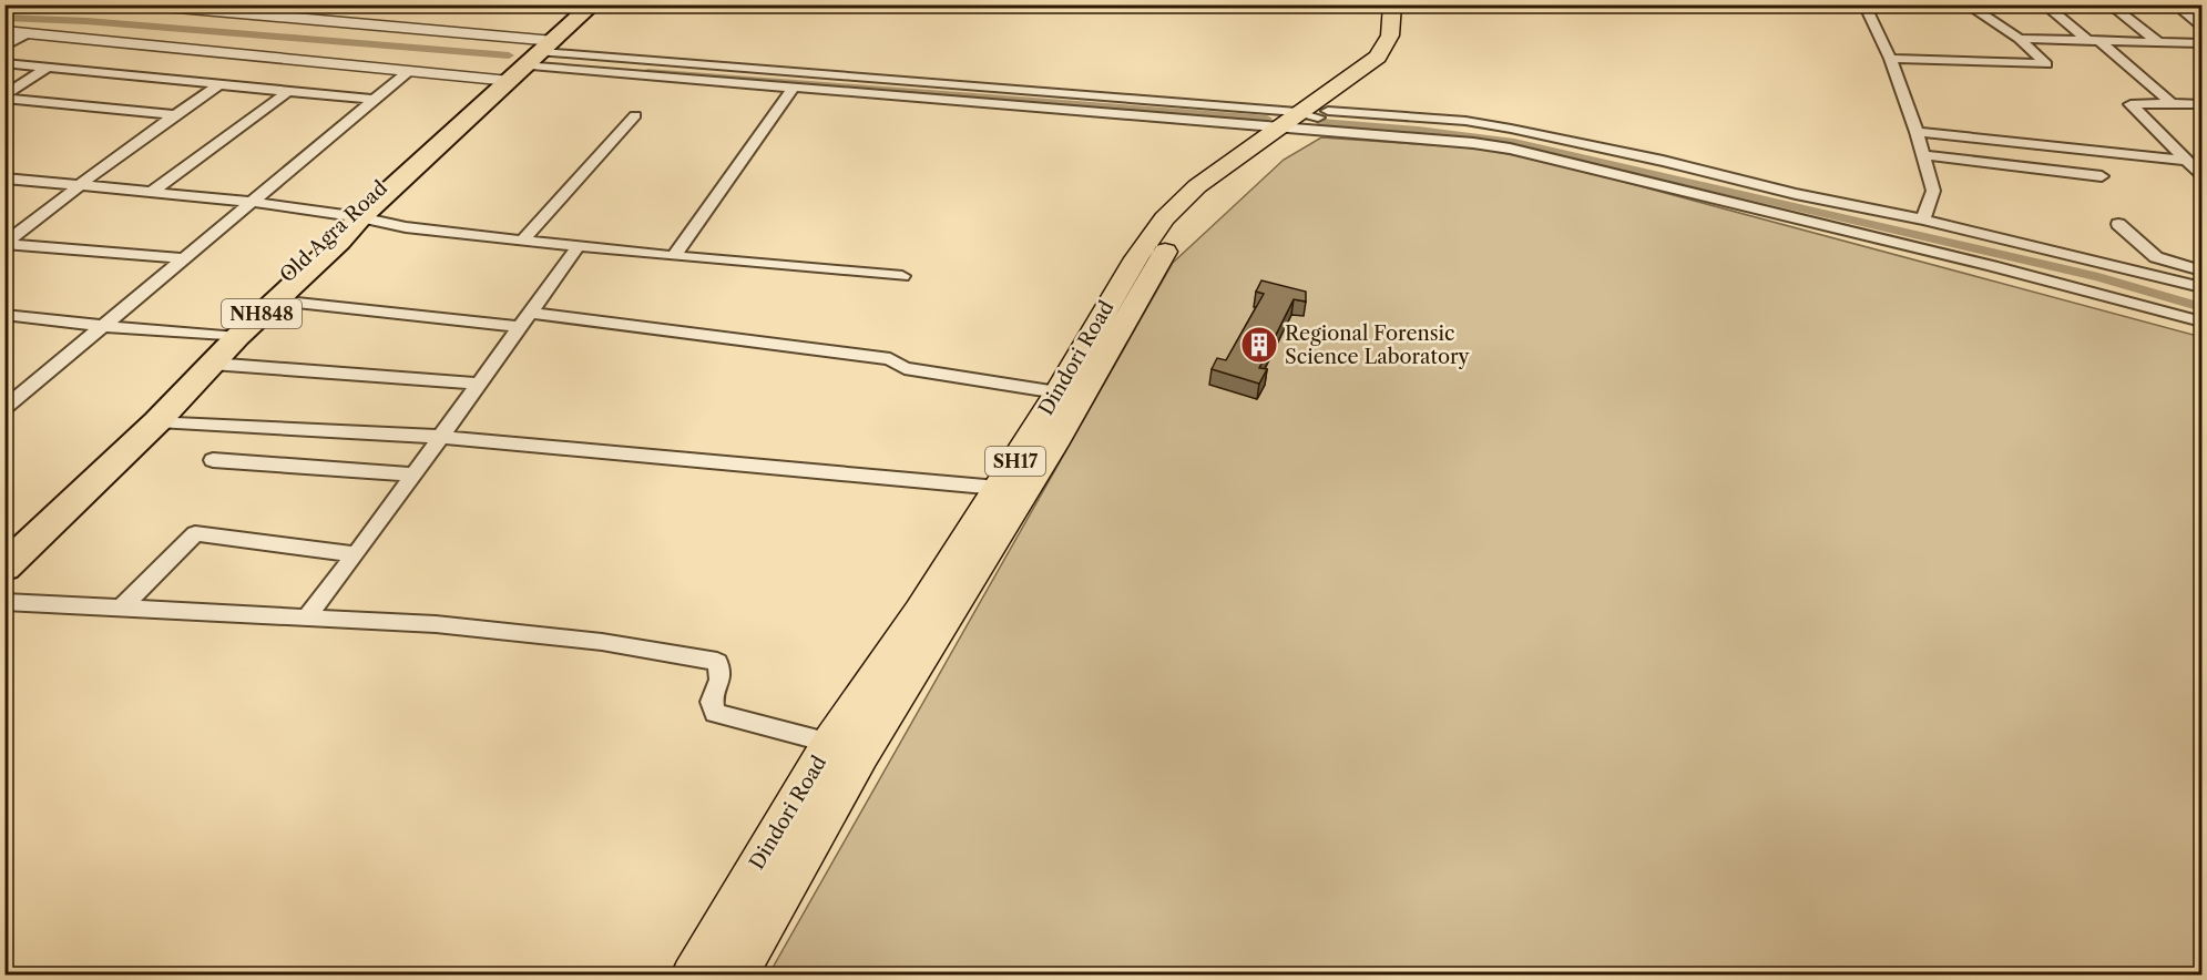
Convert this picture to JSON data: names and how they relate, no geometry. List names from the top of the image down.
{
  "streets": {
    "highway": ["Old Agra Road", "NH848"],
    "main road": ["Dindori Road", "SH17"]
  },
  "crossings": [
    ["Old Agra Road", "NH848"]
  ],
  "places": {
    "building": ["Regional Forensic Science Laboratory"]
  }
}
